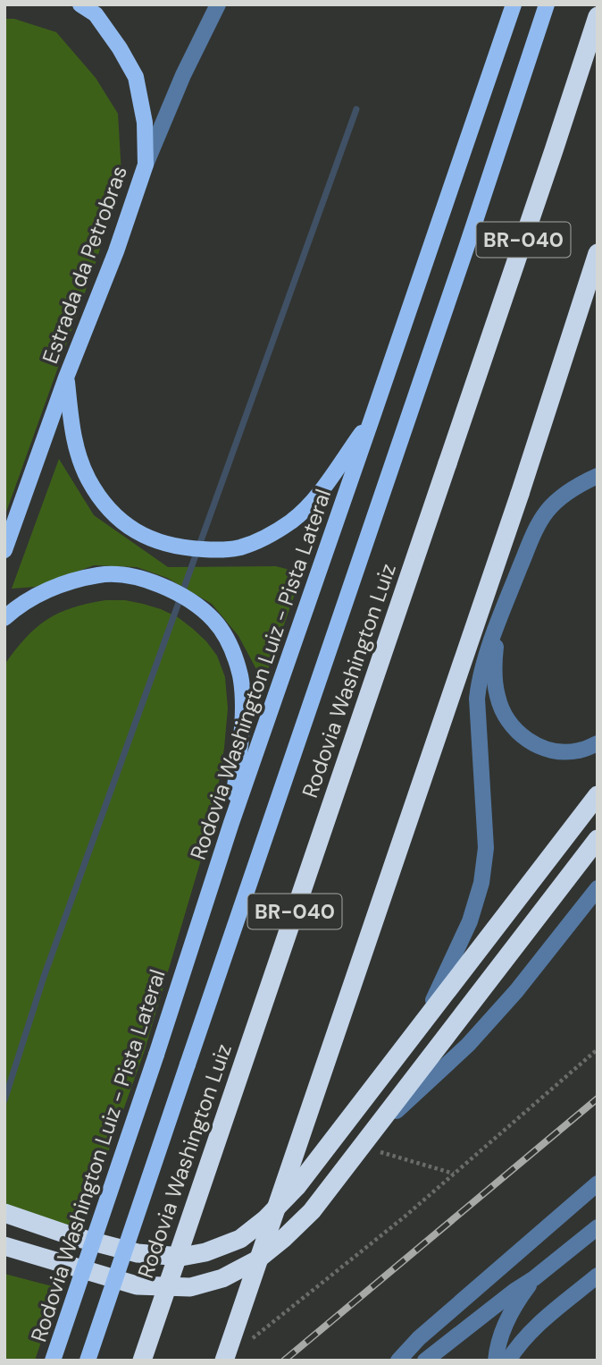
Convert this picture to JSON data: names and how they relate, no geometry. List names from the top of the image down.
{
  "streets": {
    "highway": ["BR-040", "Rodovia Washington Luiz"],
    "main road": ["Estrada da Petrobras", "Rodovia Washington Luiz - Pista Lateral"]
  }
}
